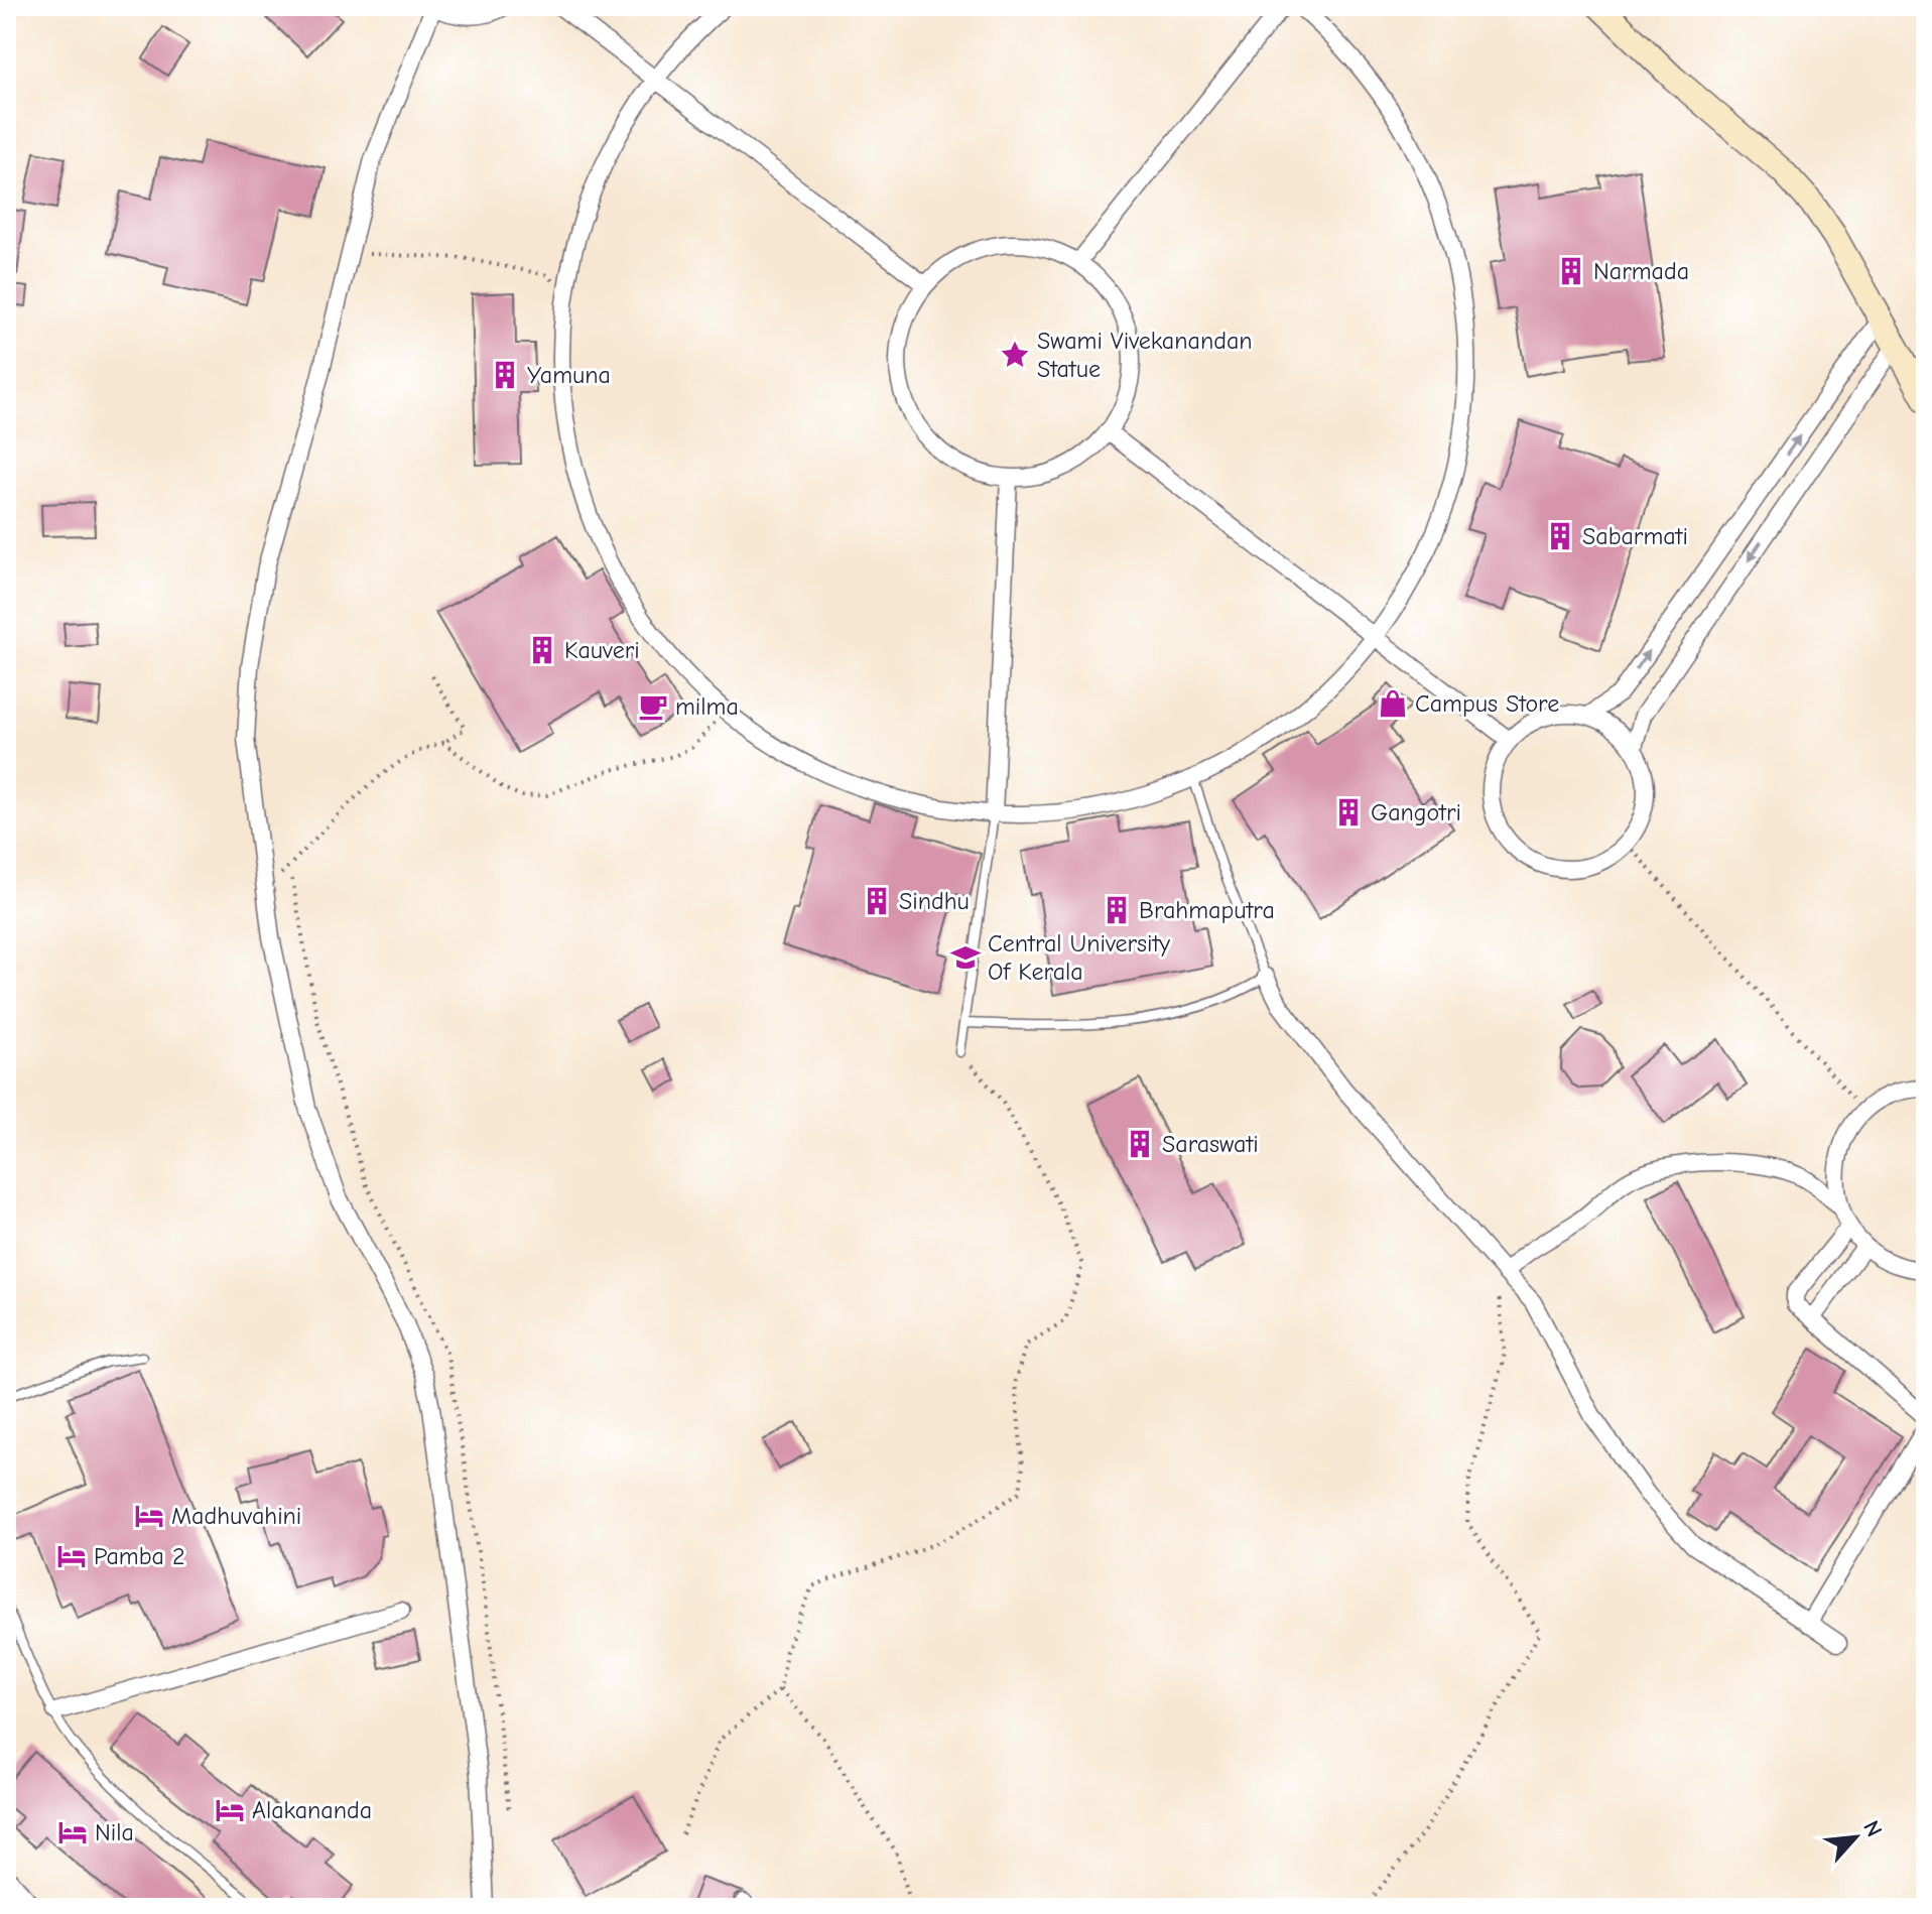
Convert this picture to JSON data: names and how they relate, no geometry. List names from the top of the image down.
{
  "places": {
    "building": [
      "Narmada",
      "Yamuna",
      "Sabarmati",
      "Kauveri",
      "Gangotri",
      "Sindhu",
      "Brahmaputra",
      "Saraswati"
    ],
    "place": ["Swami Vivekanandan Statue"],
    "shop": ["Campus Store"],
    "cafe": ["milma"],
    "school or university": ["Central University Of Kerala"],
    "hotel": [
      "Madhuvahini",
      "Pamba 2",
      "Alakananda",
      "Nila"
    ]
  },
  "north": "top right"
}
